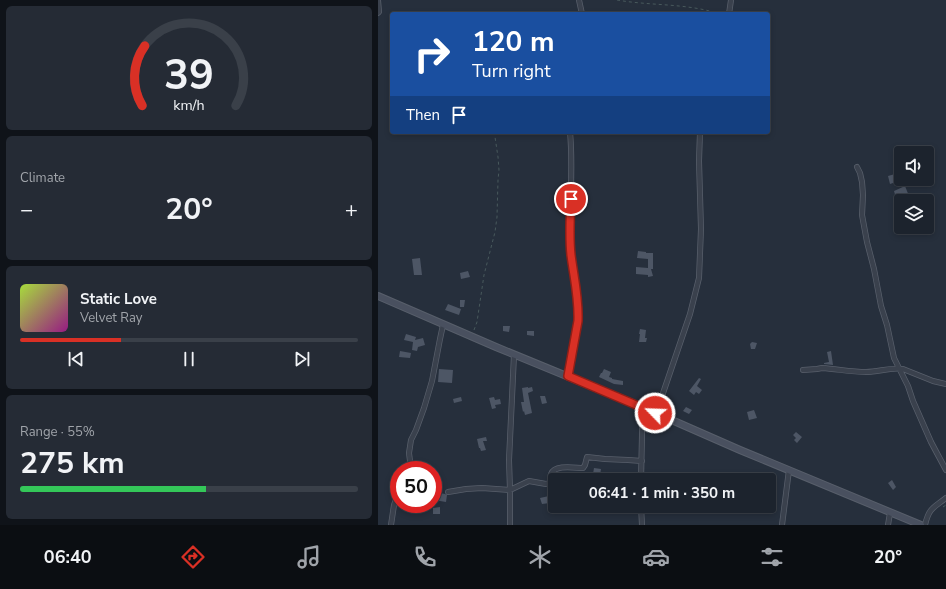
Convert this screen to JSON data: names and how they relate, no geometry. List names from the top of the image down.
{
  "page": {
    "turn": ["120 m", "Turn right"],
    "then": "Then",
    "tile": [
      "Climate",
      ["Range · 55%", "275 km"]
    ],
    "heat": ["−", "20°", "+"],
    "song": ["Static Love", "Velvet Ray"],
    "limit": "50",
    "trip": "06:41 · 1 min · 350 m",
    "tabs": ["06:40", "20°"],
    "gauge": ["39", "km/h"]
  }
}
